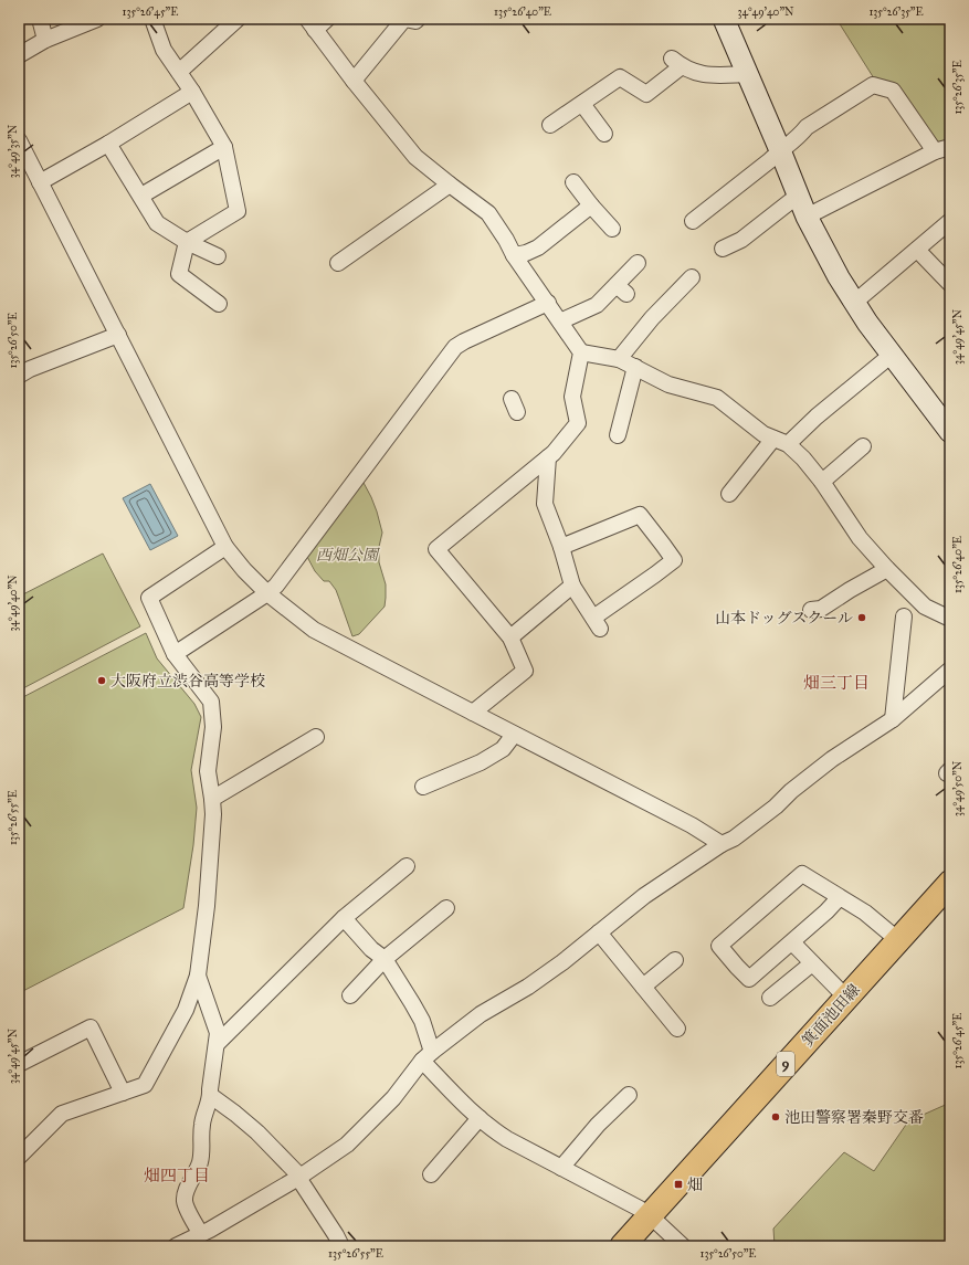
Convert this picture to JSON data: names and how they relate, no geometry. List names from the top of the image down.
{
  "streets": {
    "main road": ["箕面池田線", "9"]
  },
  "districts": ["畑三丁目", "畑四丁目"],
  "parks": ["西畑公園"],
  "places": {
    "other": ["山本ドッグスクール", "大阪府立渋谷高等学校", "池田警察署秦野交番"],
    "transit": ["畑"]
  },
  "coordinates": [
    "135°26'45\"E",
    "135°26'40\"E",
    "34°49'40\"N",
    "135°26'35\"E",
    "34°49'35\"N",
    "34°49'45\"N",
    "135°26'50\"E",
    "34°49'50\"N",
    "135°26'55\"E"
  ]
}
